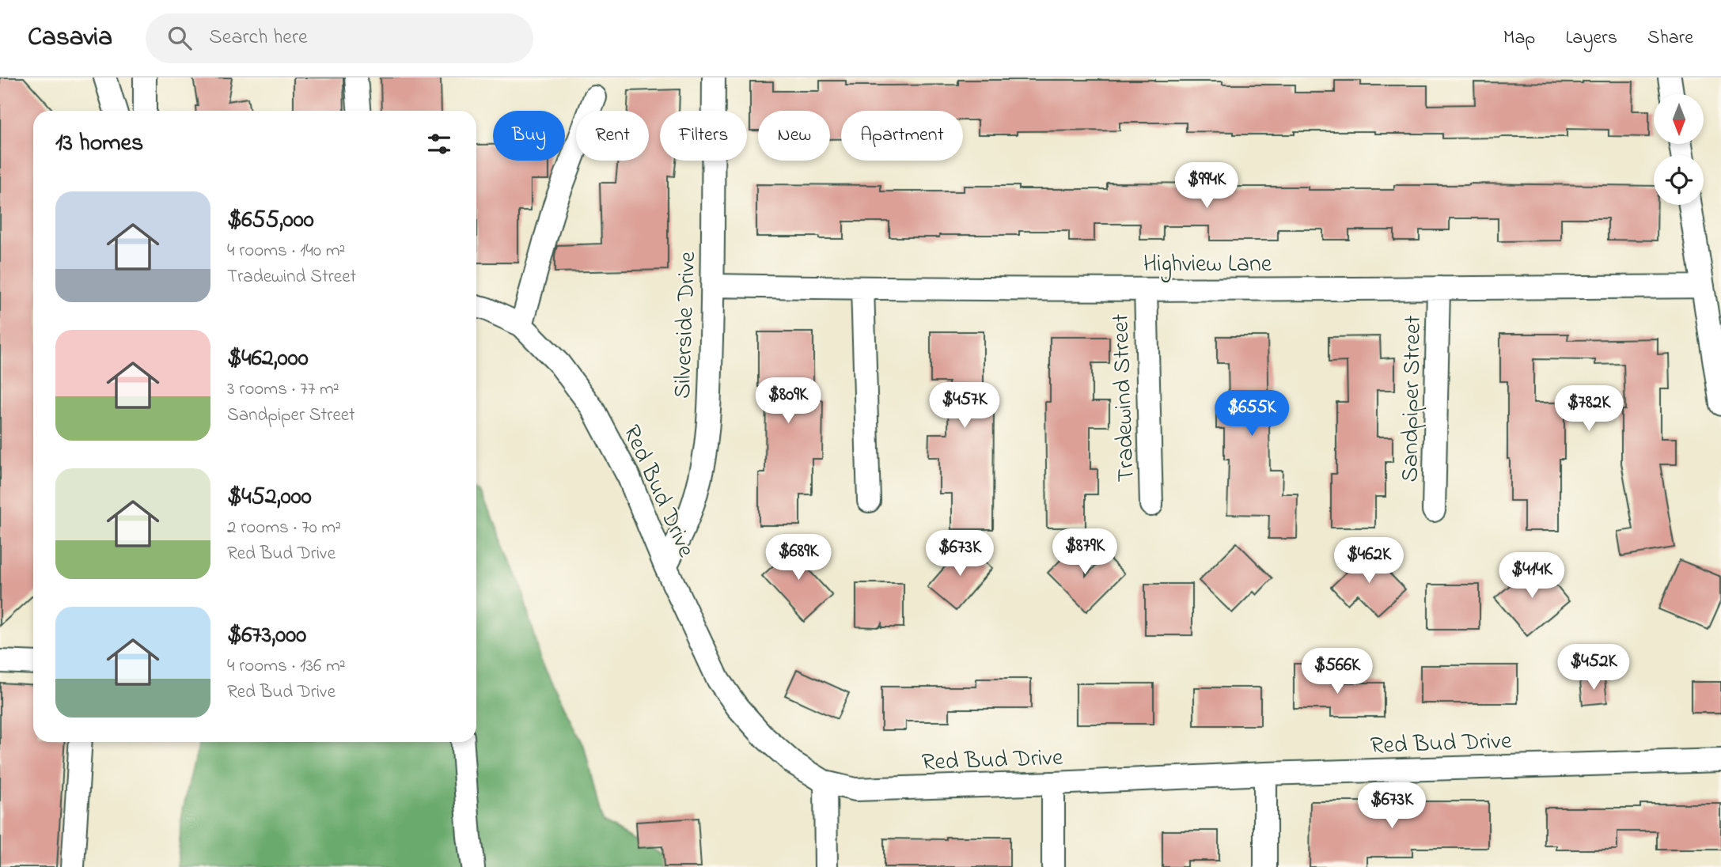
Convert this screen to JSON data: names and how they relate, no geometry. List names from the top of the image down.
{
  "streets": {
    "street": [
      "Highview Lane",
      "Silverside Drive",
      "Tradewind Street",
      "Sandpiper Street",
      "Red Bud Drive"
    ]
  },
  "crossings": [
    ["Highview Lane", "Silverside Drive"],
    ["Highview Lane", "Tradewind Street"],
    ["Highview Lane", "Sandpiper Street"],
    ["Silverside Drive", "Red Bud Drive"]
  ],
  "north": "bottom",
  "page": {
    "header": "Casavia",
    "search": "Search here",
    "nav": ["Map", "Layers", "Share"],
    "chip": [
      "Buy",
      "Rent",
      "Filters",
      "New",
      "Apartment"
    ],
    "heading": "13 homes",
    "price": [
      "$994K",
      "$809K",
      "$457K",
      "$782K",
      "$655K",
      "$879K",
      "$673K",
      "$689K",
      "$462K",
      "$414K",
      "$452K",
      "$566K",
      "$673K"
    ],
    "list": [
      {
        "name": "$655,000",
        "note": "4 rooms · 140 m² · Tradewind Street"
      },
      {
        "name": "$462,000",
        "note": "3 rooms · 77 m² · Sandpiper Street"
      },
      {
        "name": "$452,000",
        "note": "2 rooms · 70 m² · Red Bud Drive"
      },
      {
        "name": "$673,000",
        "note": "4 rooms · 136 m² · Red Bud Drive"
      }
    ]
  }
}
